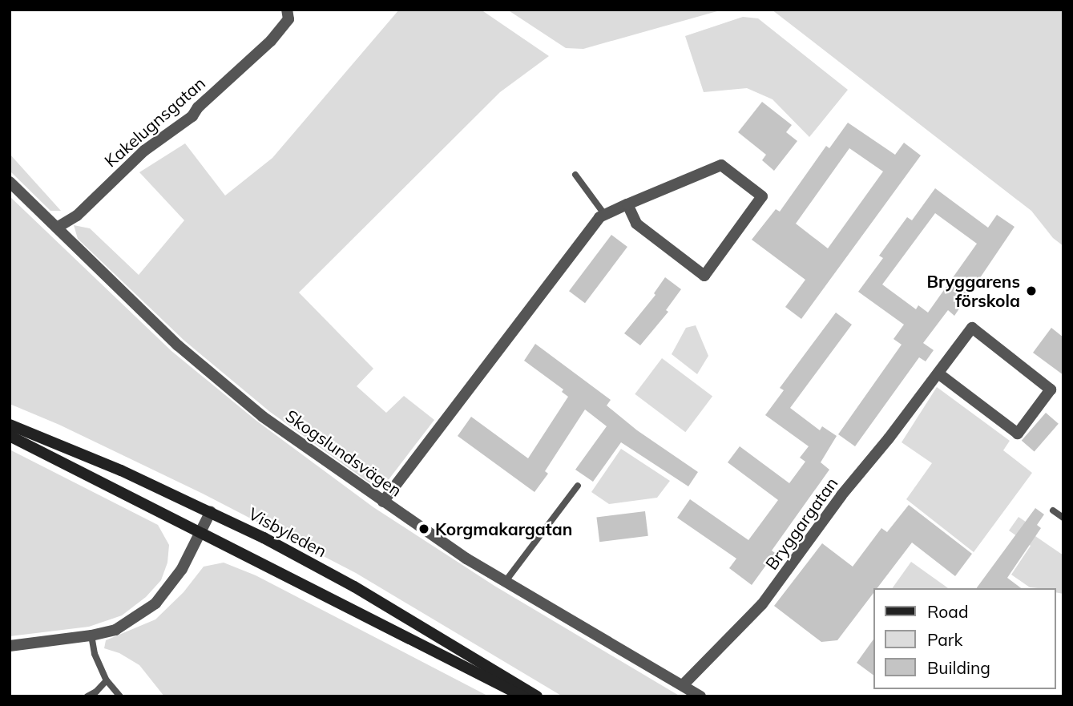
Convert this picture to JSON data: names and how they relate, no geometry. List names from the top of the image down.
{
  "streets": {
    "main road": ["Visbyleden"],
    "street": ["Kakelugnsgatan", "Skogslundsvägen", "Bryggargatan"]
  },
  "crossings": [
    ["Kakelugnsgatan", "Skogslundsvägen"],
    ["Skogslundsvägen", "Bryggargatan"]
  ],
  "places": ["Bryggarens förskola", "Korgmakargatan"],
  "legend": ["Road", "Park", "Building"]
}
